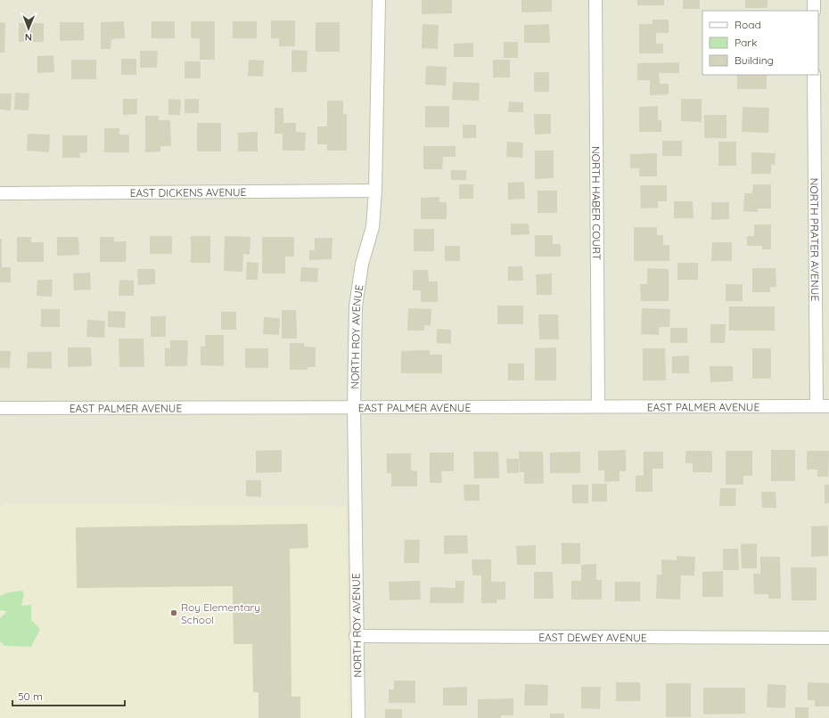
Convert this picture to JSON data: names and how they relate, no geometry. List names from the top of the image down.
{
  "streets": {
    "street": [
      "EAST DICKENS AVENUE",
      "NORTH HABER COURT",
      "NORTH PRATER AVENUE",
      "NORTH ROY AVENUE",
      "EAST PALMER AVENUE",
      "EAST DEWEY AVENUE"
    ]
  },
  "crossings": [
    ["EAST DICKENS AVENUE", "NORTH ROY AVENUE"],
    ["NORTH HABER COURT", "EAST PALMER AVENUE"],
    ["NORTH PRATER AVENUE", "EAST PALMER AVENUE"],
    ["NORTH ROY AVENUE", "EAST PALMER AVENUE"],
    ["NORTH ROY AVENUE", "EAST DEWEY AVENUE"]
  ],
  "places": ["Roy Elementary School"],
  "legend": ["Road", "Park", "Building"],
  "scale_bar": "50 m",
  "north": "bottom"
}
